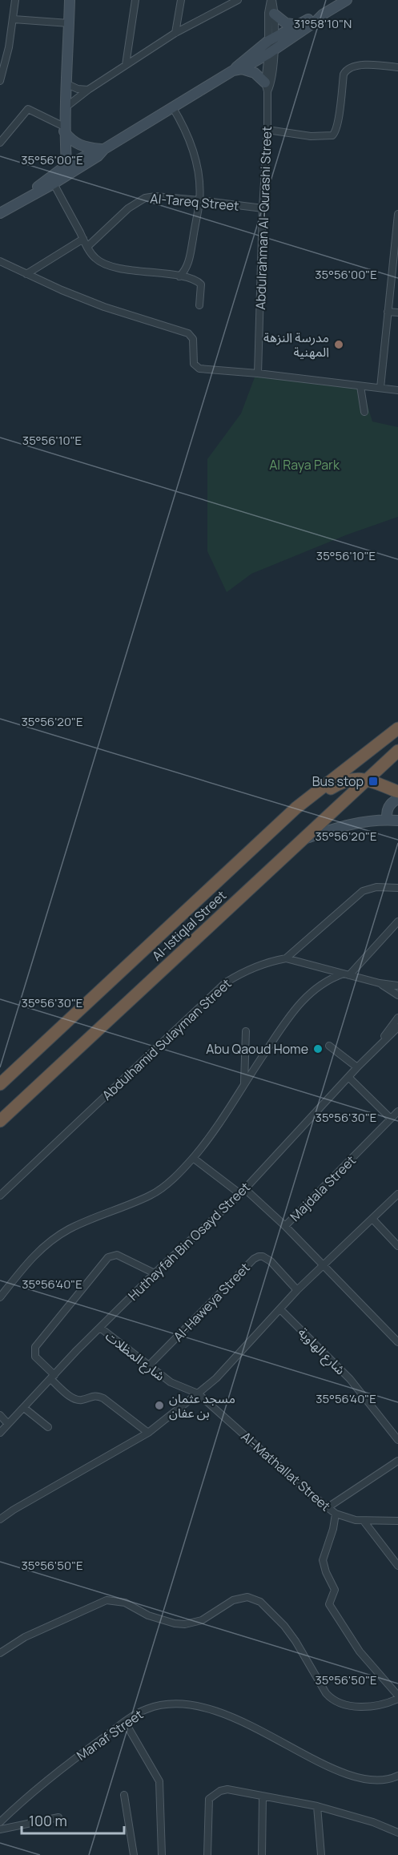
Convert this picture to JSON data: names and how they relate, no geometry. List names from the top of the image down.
{
  "streets": {
    "highway": ["Al-Istiqlal Street"],
    "street": [
      "Al-Tareq Street",
      "Abdulrahman Al-Qurashi Street",
      "Abdulhamid Sulayman Street",
      "Majdala Street",
      "Huthayfah Bin Osayd Street",
      "Al-Haweya Street",
      "شارع الهاوية",
      "شارع المظلات",
      "Al-Mathallat Street",
      "Manaf Street"
    ]
  },
  "crossings": [
    ["Al-Tareq Street", "Abdulrahman Al-Qurashi Street"],
    ["Majdala Street", "Huthayfah Bin Osayd Street"],
    ["Huthayfah Bin Osayd Street", "شارع المظلات"],
    ["Al-Haweya Street", "شارع المظلات"],
    ["شارع المظلات", "Al-Mathallat Street"]
  ],
  "parks": ["Al Raya Park"],
  "places": {
    "other": ["مدرسة النزهة المهنية", "Abu Qaoud Home", "مسجد عثمان بن عفان"],
    "transit": ["Bus stop"]
  },
  "scale_bar": "100 m",
  "coordinates": [
    "31°58'10\"N",
    "35°56'00\"E",
    "35°56'10\"E",
    "35°56'20\"E",
    "35°56'30\"E",
    "35°56'40\"E",
    "35°56'50\"E"
  ]
}
